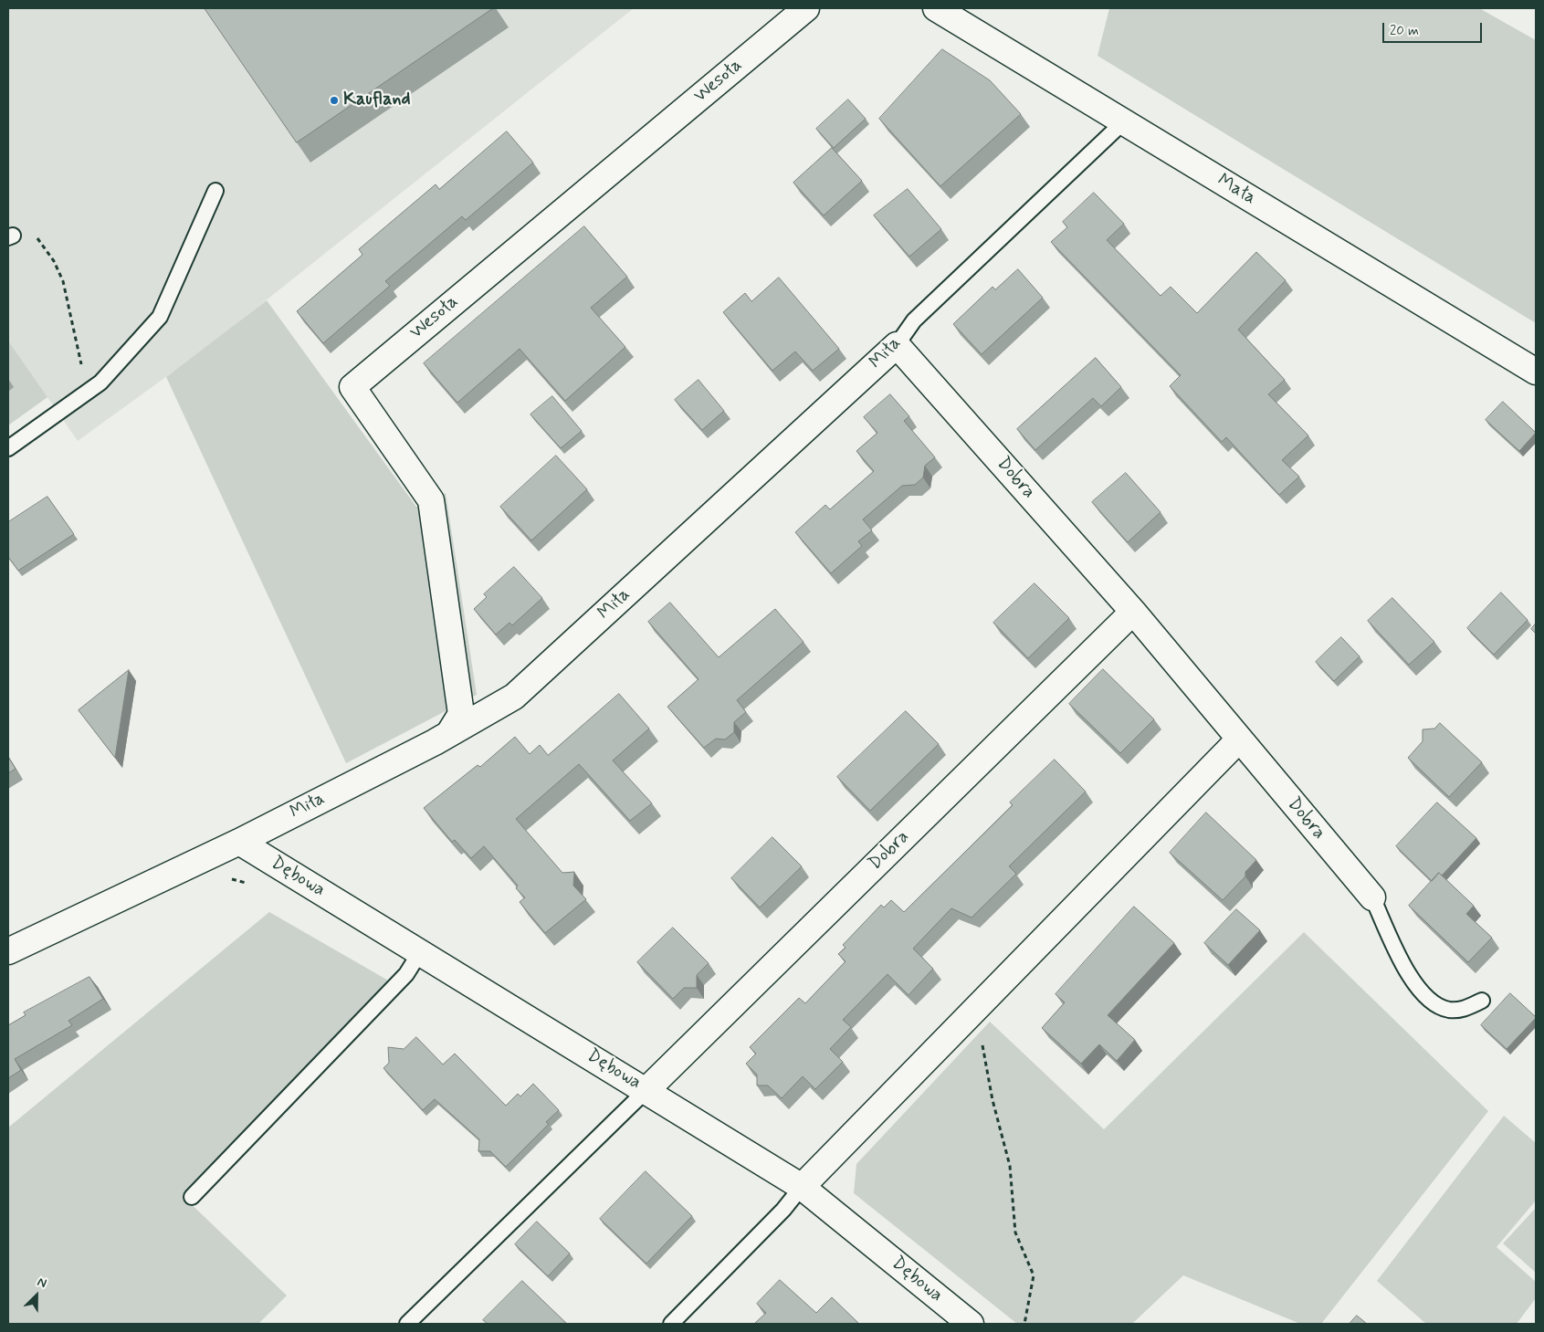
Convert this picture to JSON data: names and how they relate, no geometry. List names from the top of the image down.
{
  "streets": {
    "street": [
      "Wesoła",
      "Mała",
      "Miła",
      "Dobra",
      "Dębowa"
    ]
  },
  "crossings": [
    ["Wesoła", "Miła"],
    ["Mała", "Miła"],
    ["Miła", "Dobra"],
    ["Miła", "Dębowa"],
    ["Dobra", "Dębowa"]
  ],
  "places": ["Kaufland"],
  "scale_bar": "20 m",
  "north": "top right"
}
